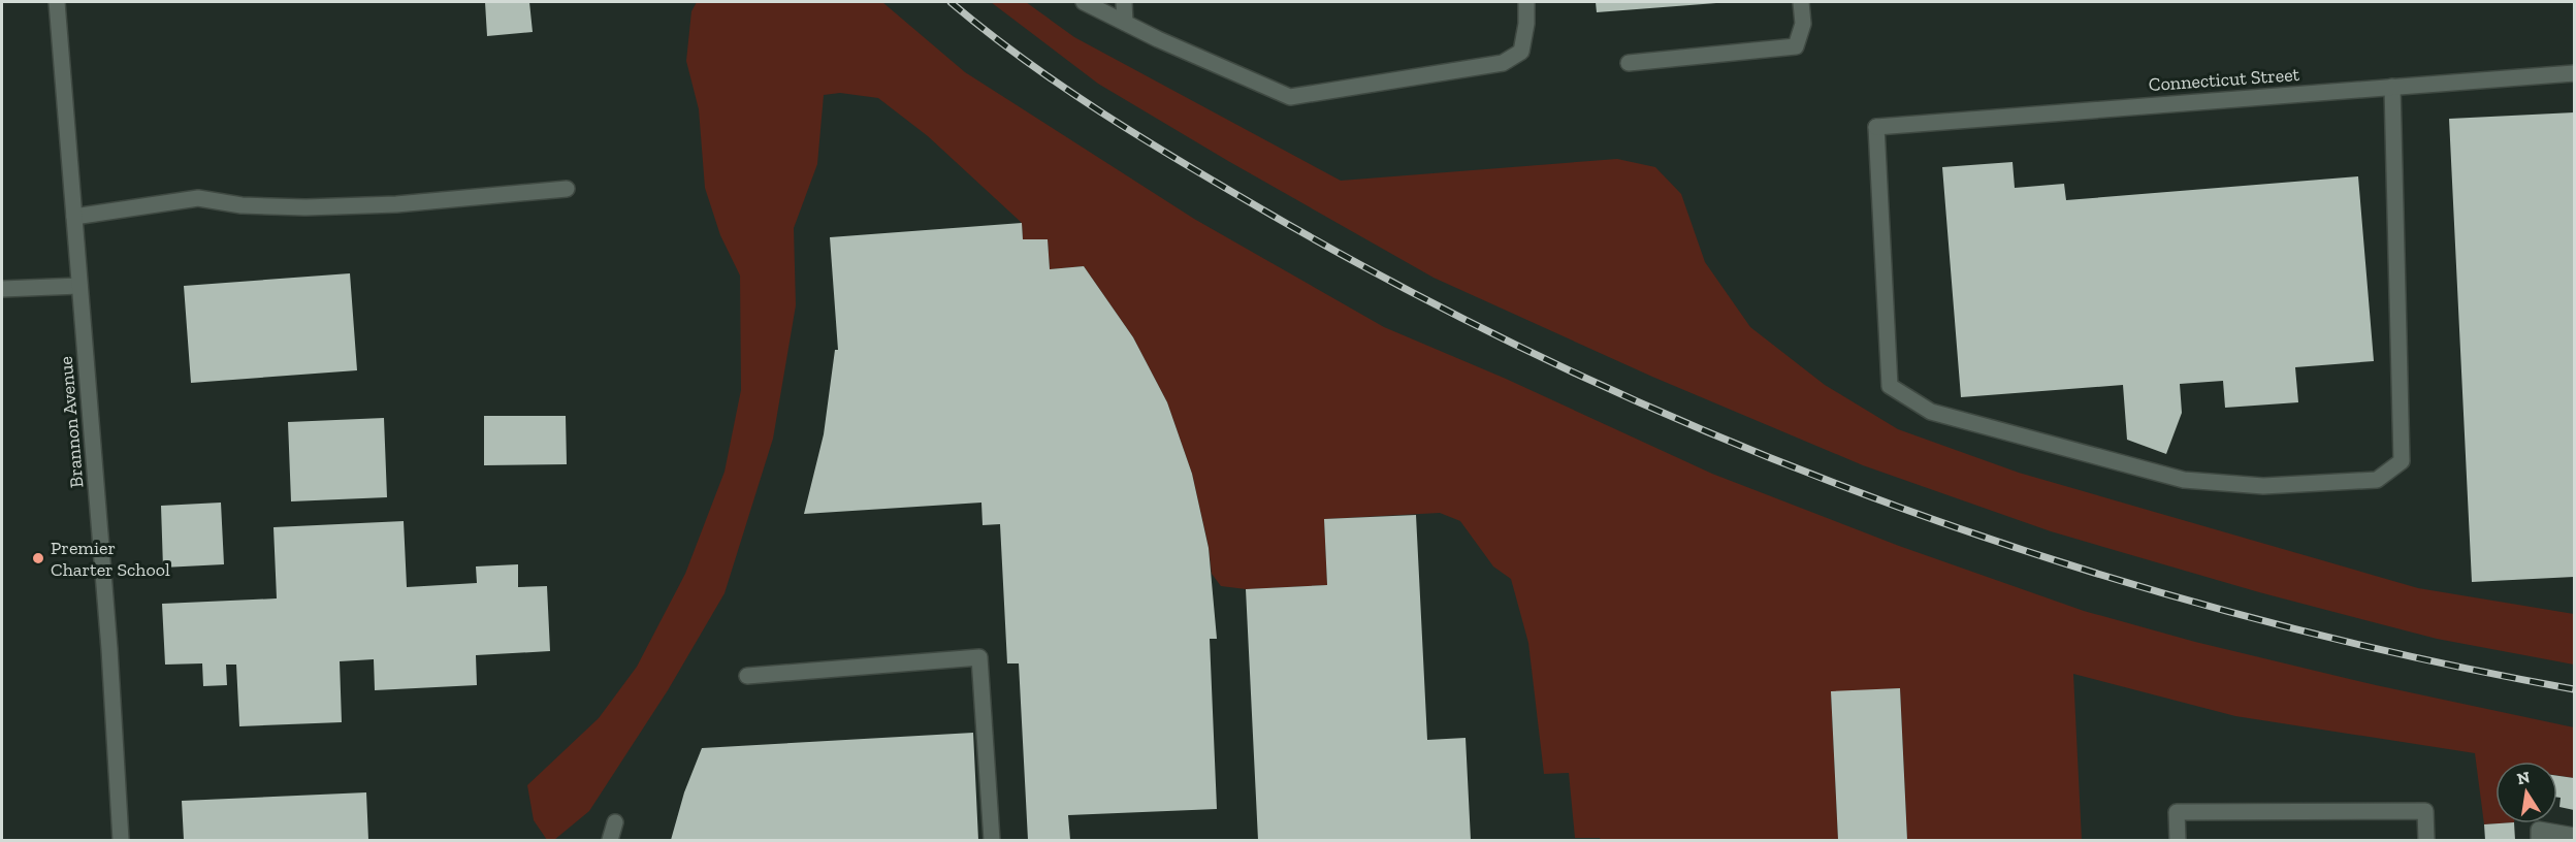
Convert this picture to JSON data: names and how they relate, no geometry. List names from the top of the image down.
{
  "streets": {
    "street": ["Connecticut Street", "Brannon Avenue"]
  },
  "places": ["Premier Charter School"],
  "north": "top"
}
